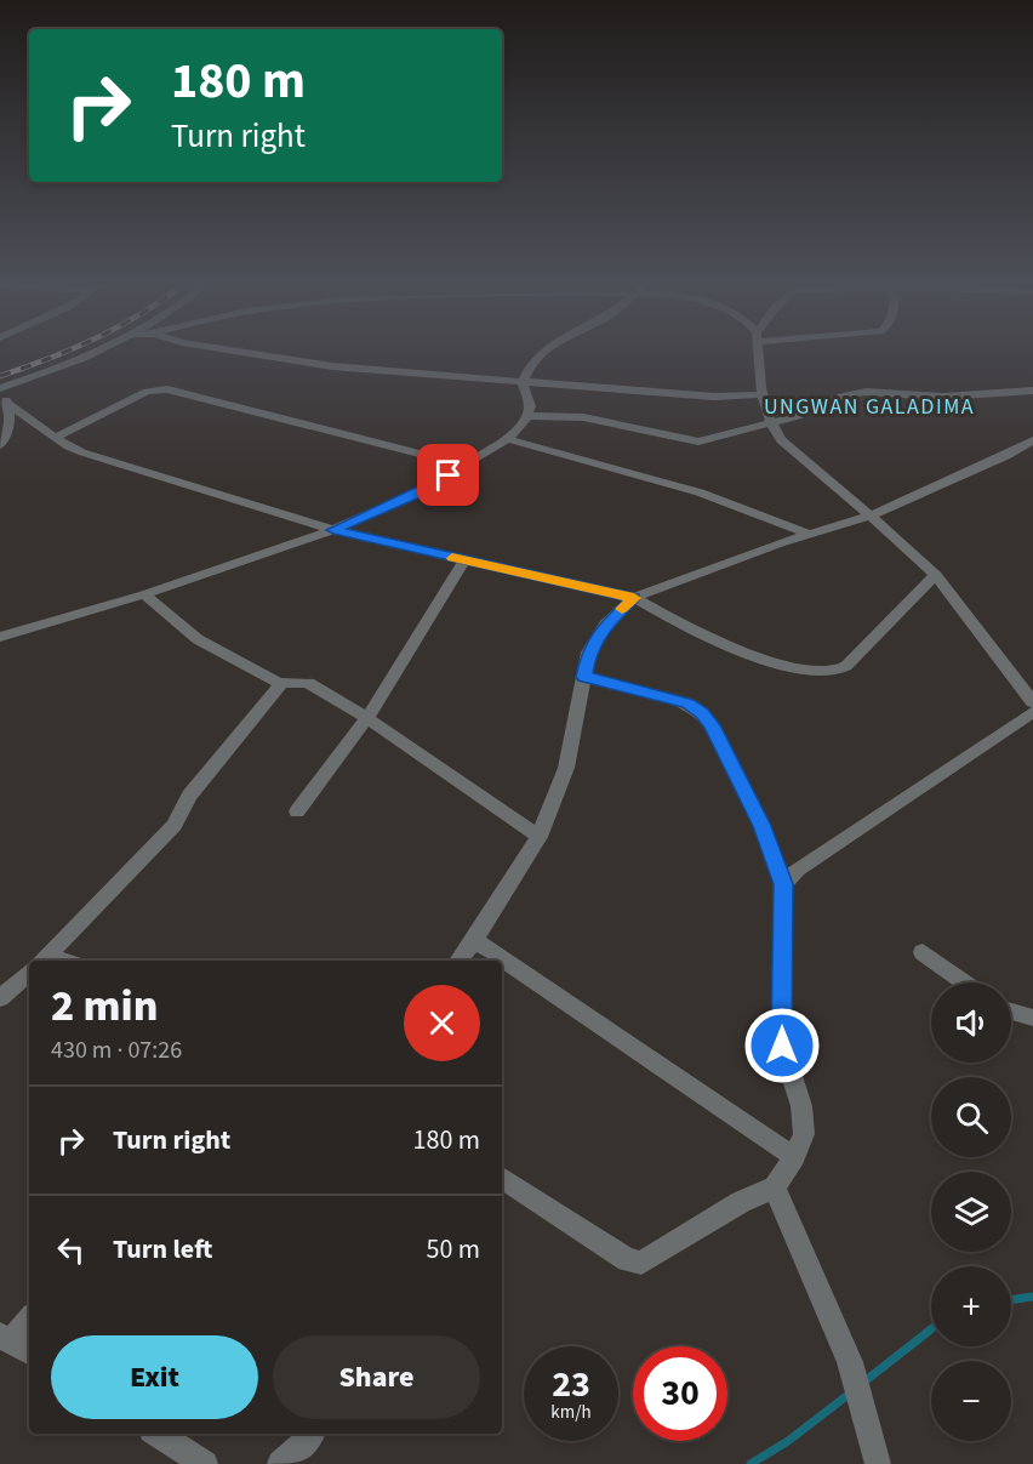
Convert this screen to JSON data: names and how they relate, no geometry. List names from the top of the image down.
{
  "districts": ["UNGWAN GALADIMA"],
  "page": {
    "turn": ["180 m", "Turn right"],
    "heading": ["2 min", "430 m · 07:26"],
    "map_buttons": ["+", "−"],
    "list": [
      {
        "name": "Turn right",
        "value": "180 m"
      },
      {
        "name": "Turn left",
        "value": "50 m"
      }
    ],
    "buttons": ["Exit", "Share"],
    "speed": "23 km/h",
    "limit": "30"
  }
}
